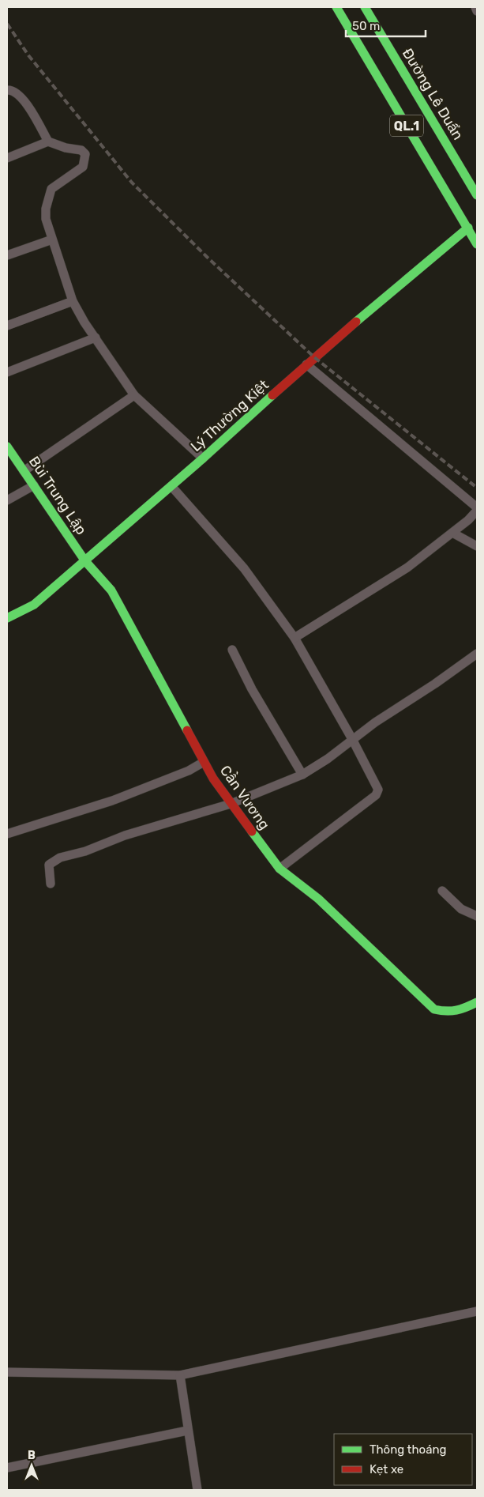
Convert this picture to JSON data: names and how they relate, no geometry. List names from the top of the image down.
{
  "streets": {
    "main road": [
      "Đường Lê Duẩn",
      "QL.1",
      "Lý Thường Kiệt",
      "Bùi Trung Lập",
      "Cần Vương"
    ]
  },
  "crossings": [
    ["QL.1", "Lý Thường Kiệt"],
    ["Lý Thường Kiệt", "Bùi Trung Lập"],
    ["Lý Thường Kiệt", "Cần Vương"],
    ["Bùi Trung Lập", "Cần Vương"]
  ],
  "legend": ["Thông thoáng", "Kẹt xe"],
  "scale_bar": "50 m",
  "north": "top"
}
